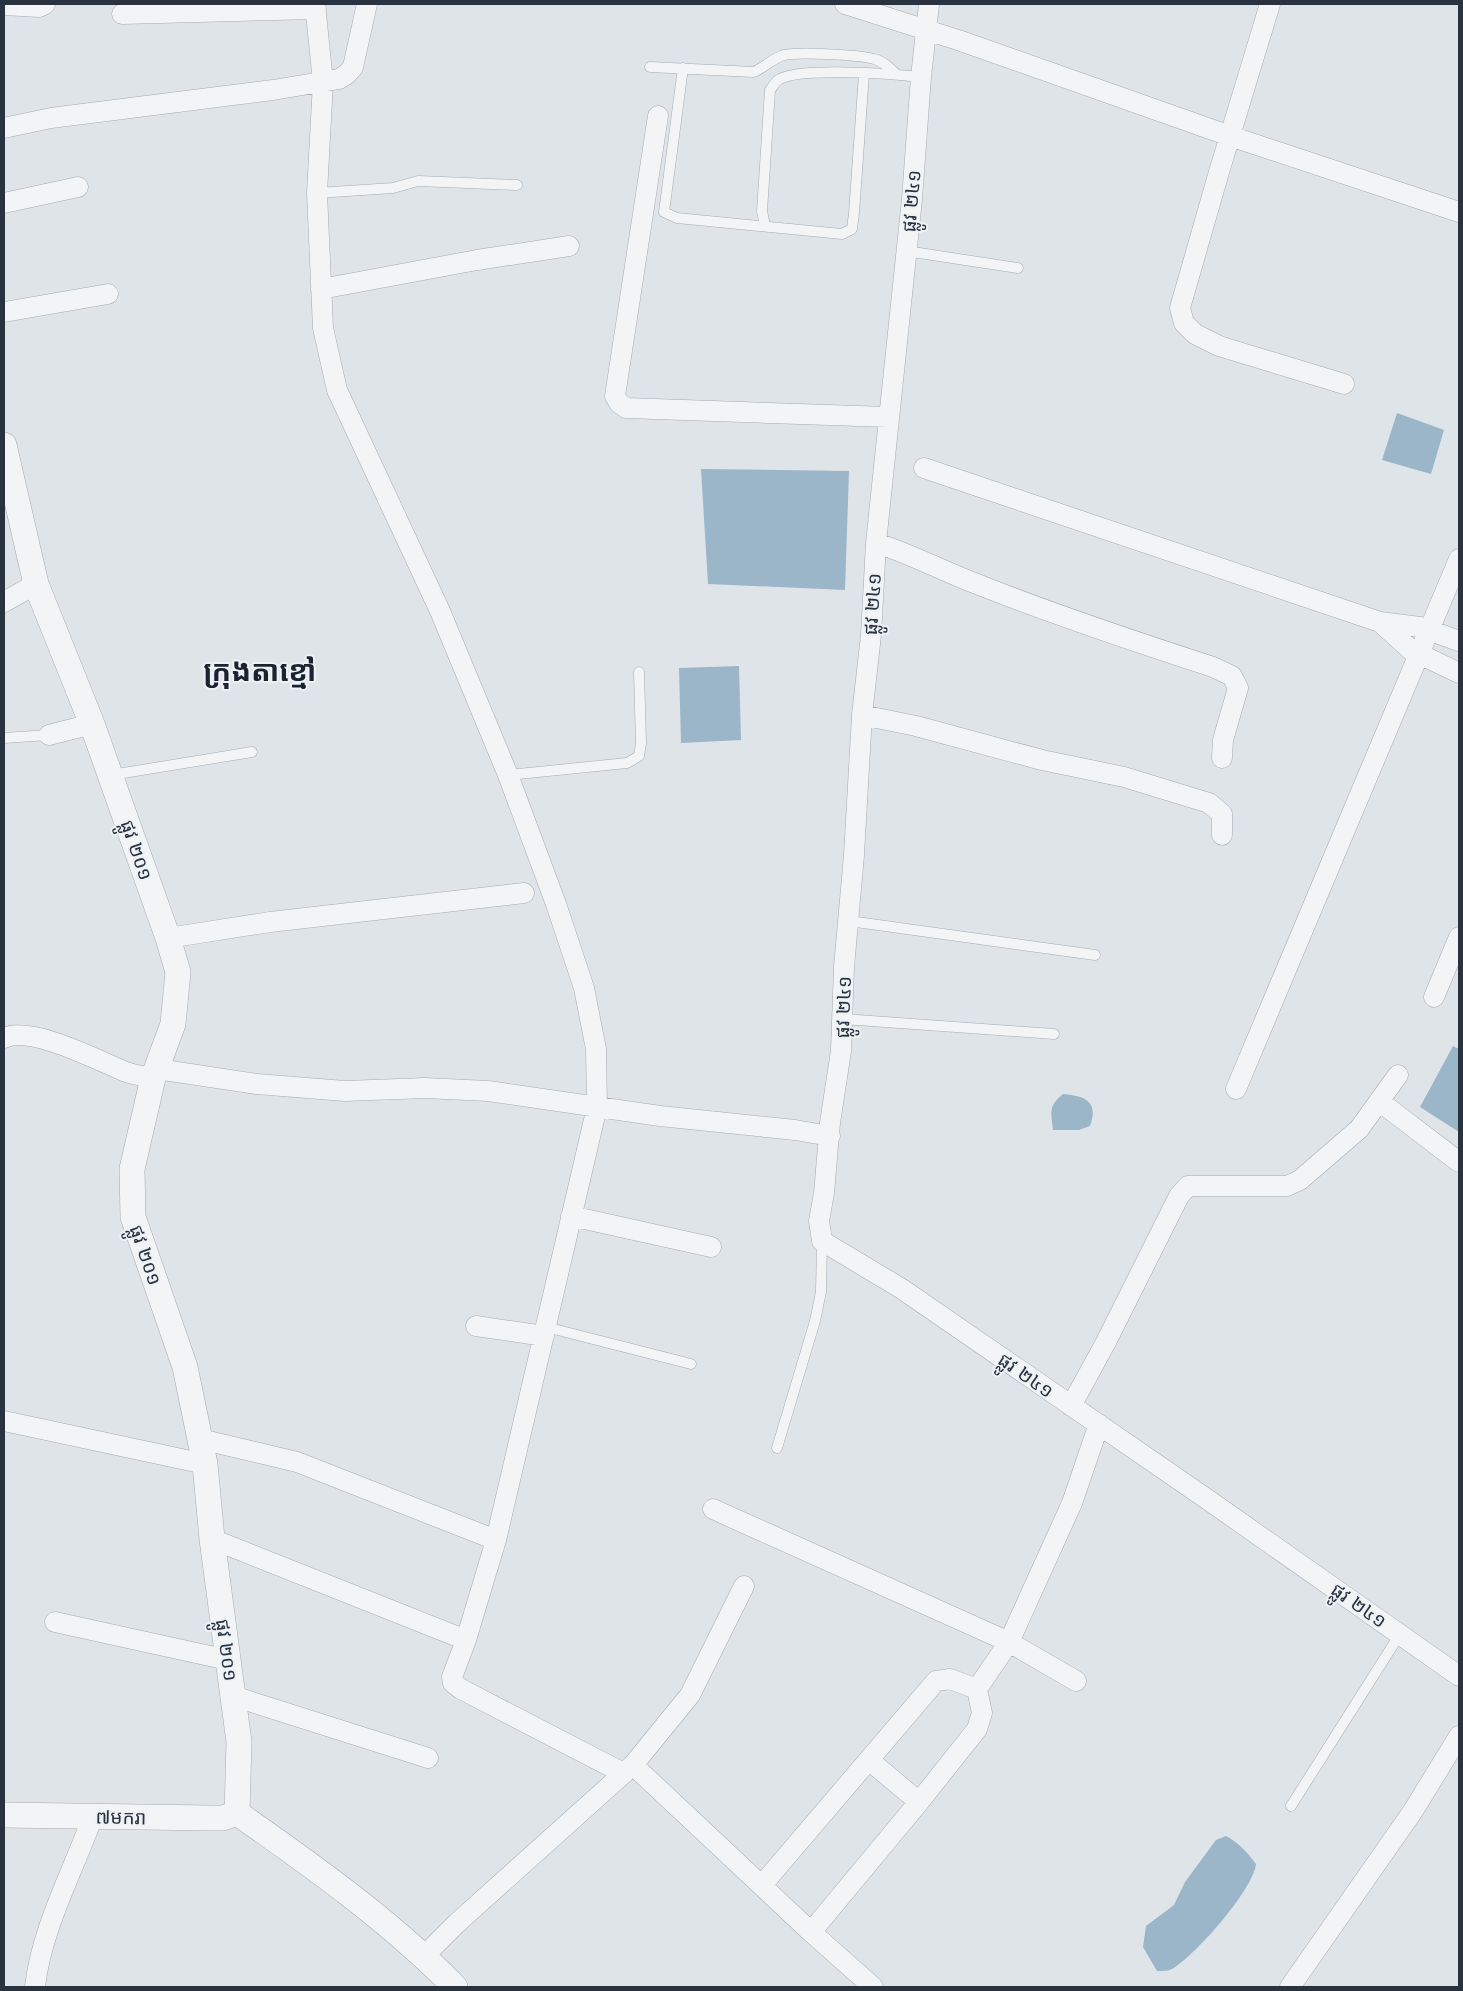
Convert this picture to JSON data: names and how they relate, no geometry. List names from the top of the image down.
{
  "streets": {
    "street": ["ផ្លូវ ២៤១", "ផ្លូវ ២០១", "៧មករា"]
  },
  "crossings": [
    ["ផ្លូវ ២០១", "៧មករា"]
  ],
  "districts": ["ក្រុងតាខ្មៅ"]
}
